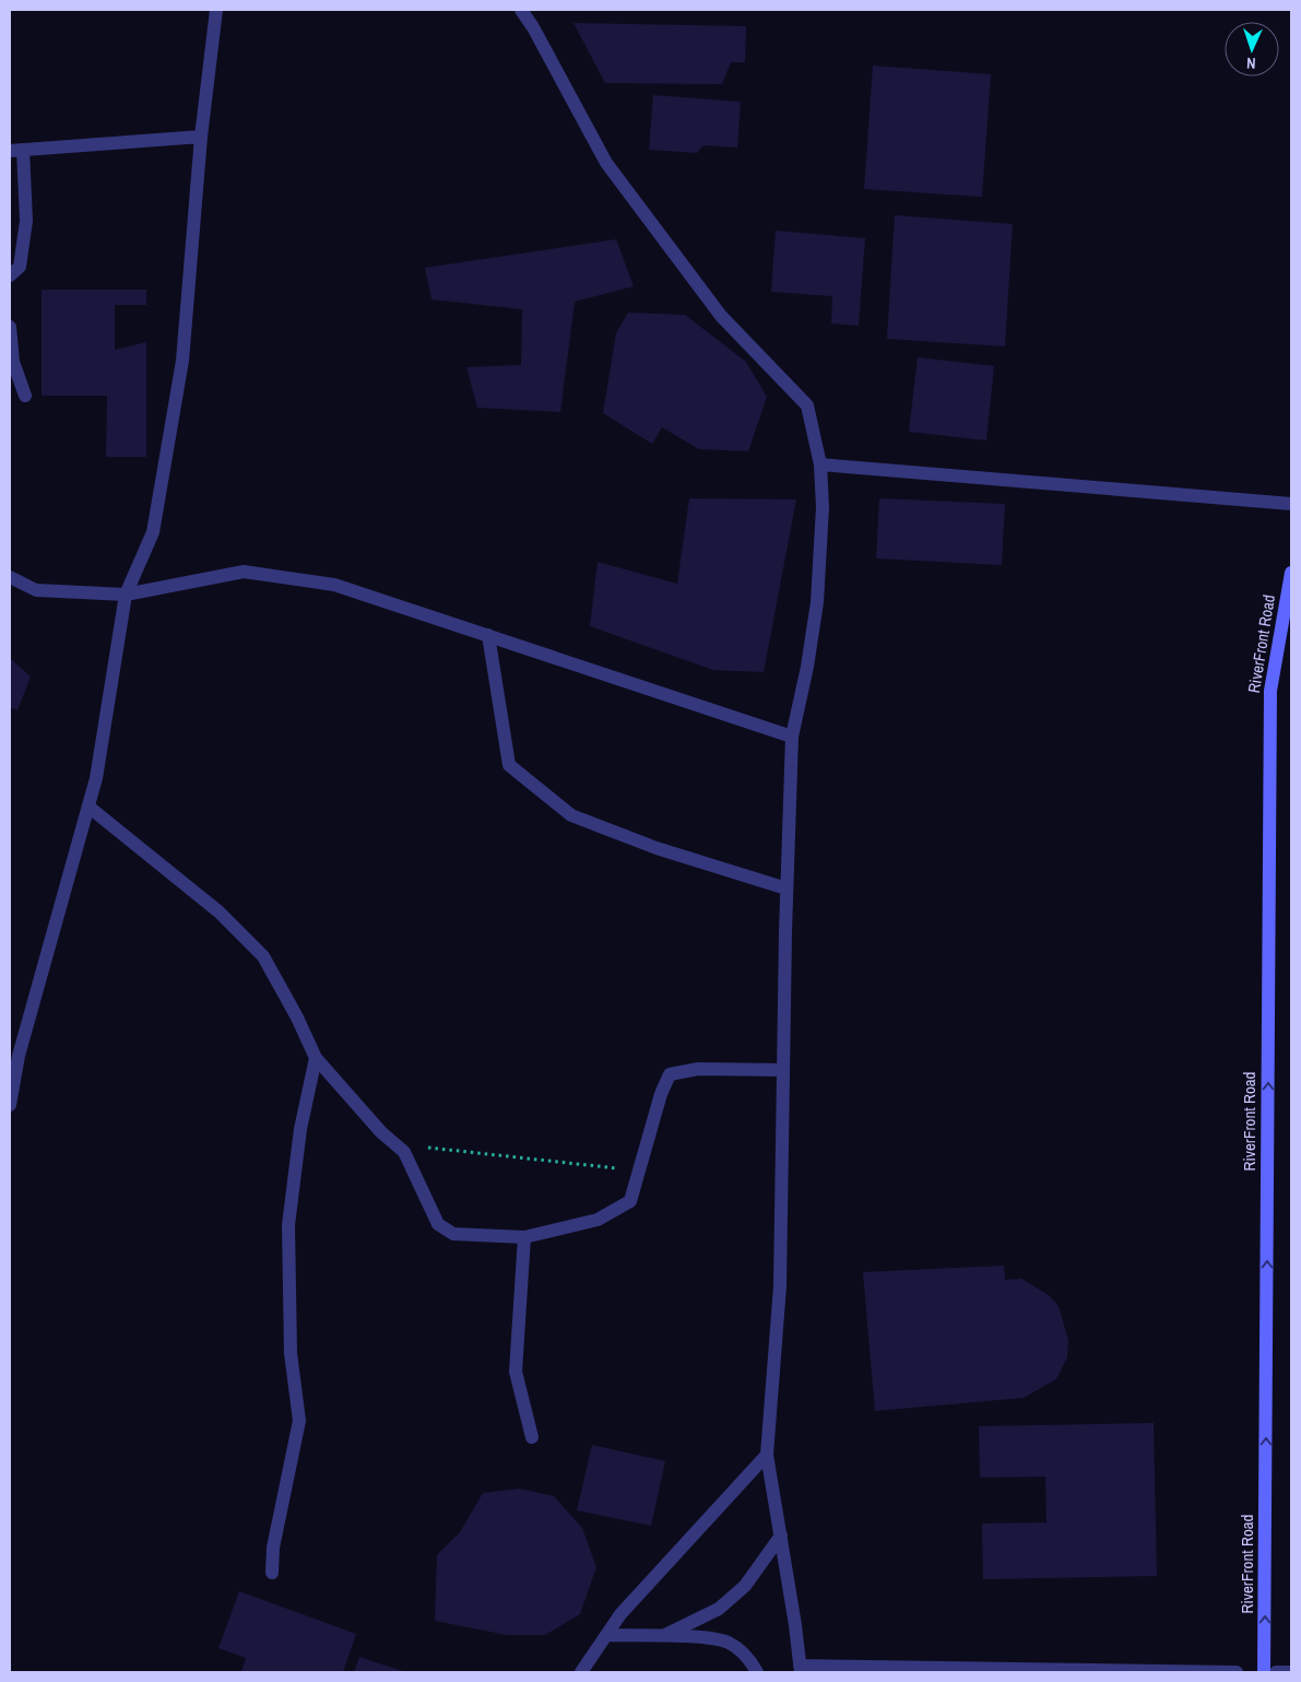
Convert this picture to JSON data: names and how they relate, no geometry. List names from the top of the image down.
{
  "streets": {
    "main road": ["RiverFront Road"]
  },
  "one_way": ["RiverFront Road"],
  "north": "bottom"
}
